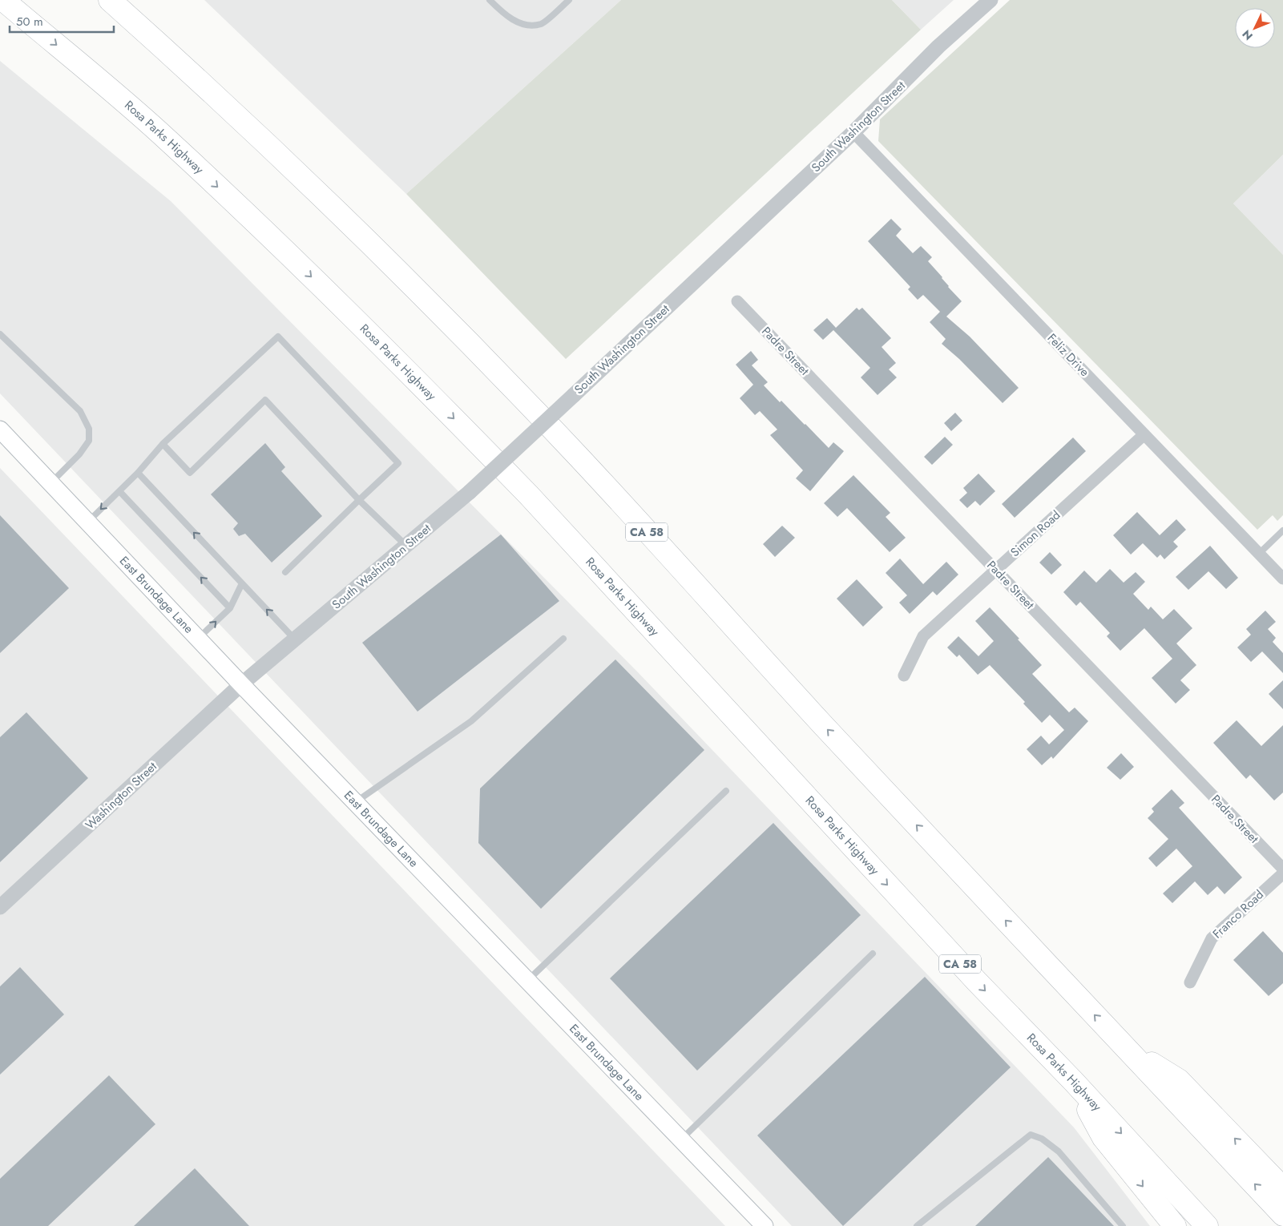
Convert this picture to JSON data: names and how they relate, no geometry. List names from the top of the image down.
{
  "streets": {
    "highway": ["Rosa Parks Highway", "CA 58"],
    "main road": ["East Brundage Lane"],
    "street": [
      "South Washington Street",
      "Padre Street",
      "Feliz Drive",
      "Simon Road",
      "Washington Street",
      "Franco Road"
    ]
  },
  "crossings": [
    ["South Washington Street", "Feliz Drive"],
    ["South Washington Street", "East Brundage Lane"],
    ["South Washington Street", "Washington Street"],
    ["Padre Street", "Simon Road"],
    ["Feliz Drive", "Simon Road"],
    ["East Brundage Lane", "Washington Street"]
  ],
  "scale_bar": "50 m",
  "north": "bottom left"
}
